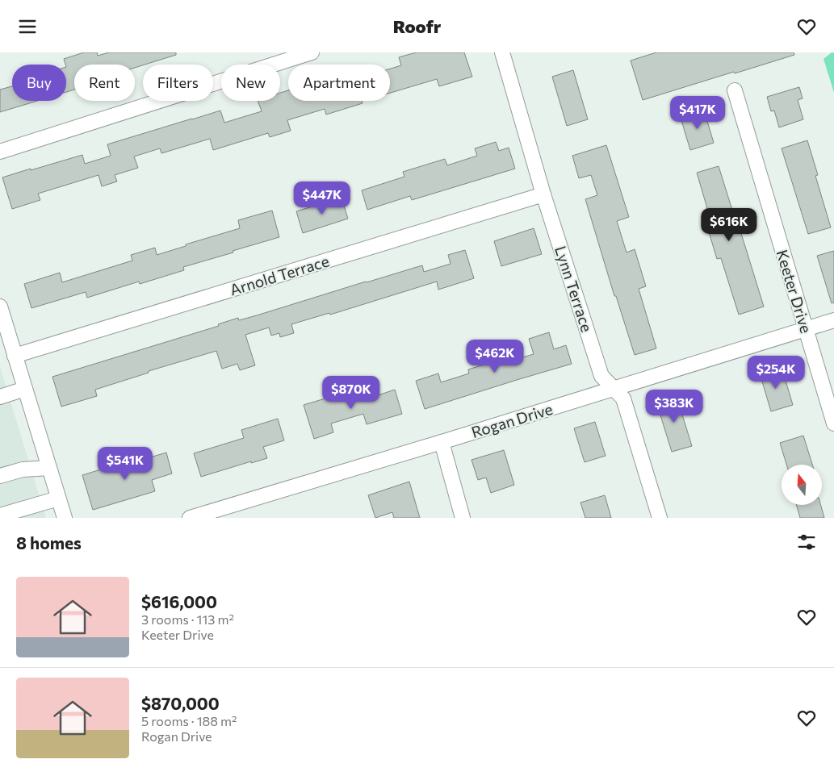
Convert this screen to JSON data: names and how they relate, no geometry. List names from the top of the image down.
{
  "streets": {
    "street": [
      "Arnold Terrace",
      "Lynn Terrace",
      "Keeter Drive",
      "Rogan Drive"
    ]
  },
  "crossings": [
    ["Arnold Terrace", "Lynn Terrace"],
    ["Lynn Terrace", "Rogan Drive"],
    ["Keeter Drive", "Rogan Drive"]
  ],
  "north": "top",
  "page": {
    "header": "Roofr",
    "chip": [
      "Buy",
      "Rent",
      "Filters",
      "New",
      "Apartment"
    ],
    "price": [
      "$417K",
      "$447K",
      "$616K",
      "$462K",
      "$254K",
      "$870K",
      "$383K",
      "$541K"
    ],
    "heading": "8 homes",
    "list": [
      {
        "name": "$616,000",
        "note": "3 rooms · 113 m² · Keeter Drive"
      },
      {
        "name": "$870,000",
        "note": "5 rooms · 188 m² · Rogan Drive"
      }
    ]
  }
}
